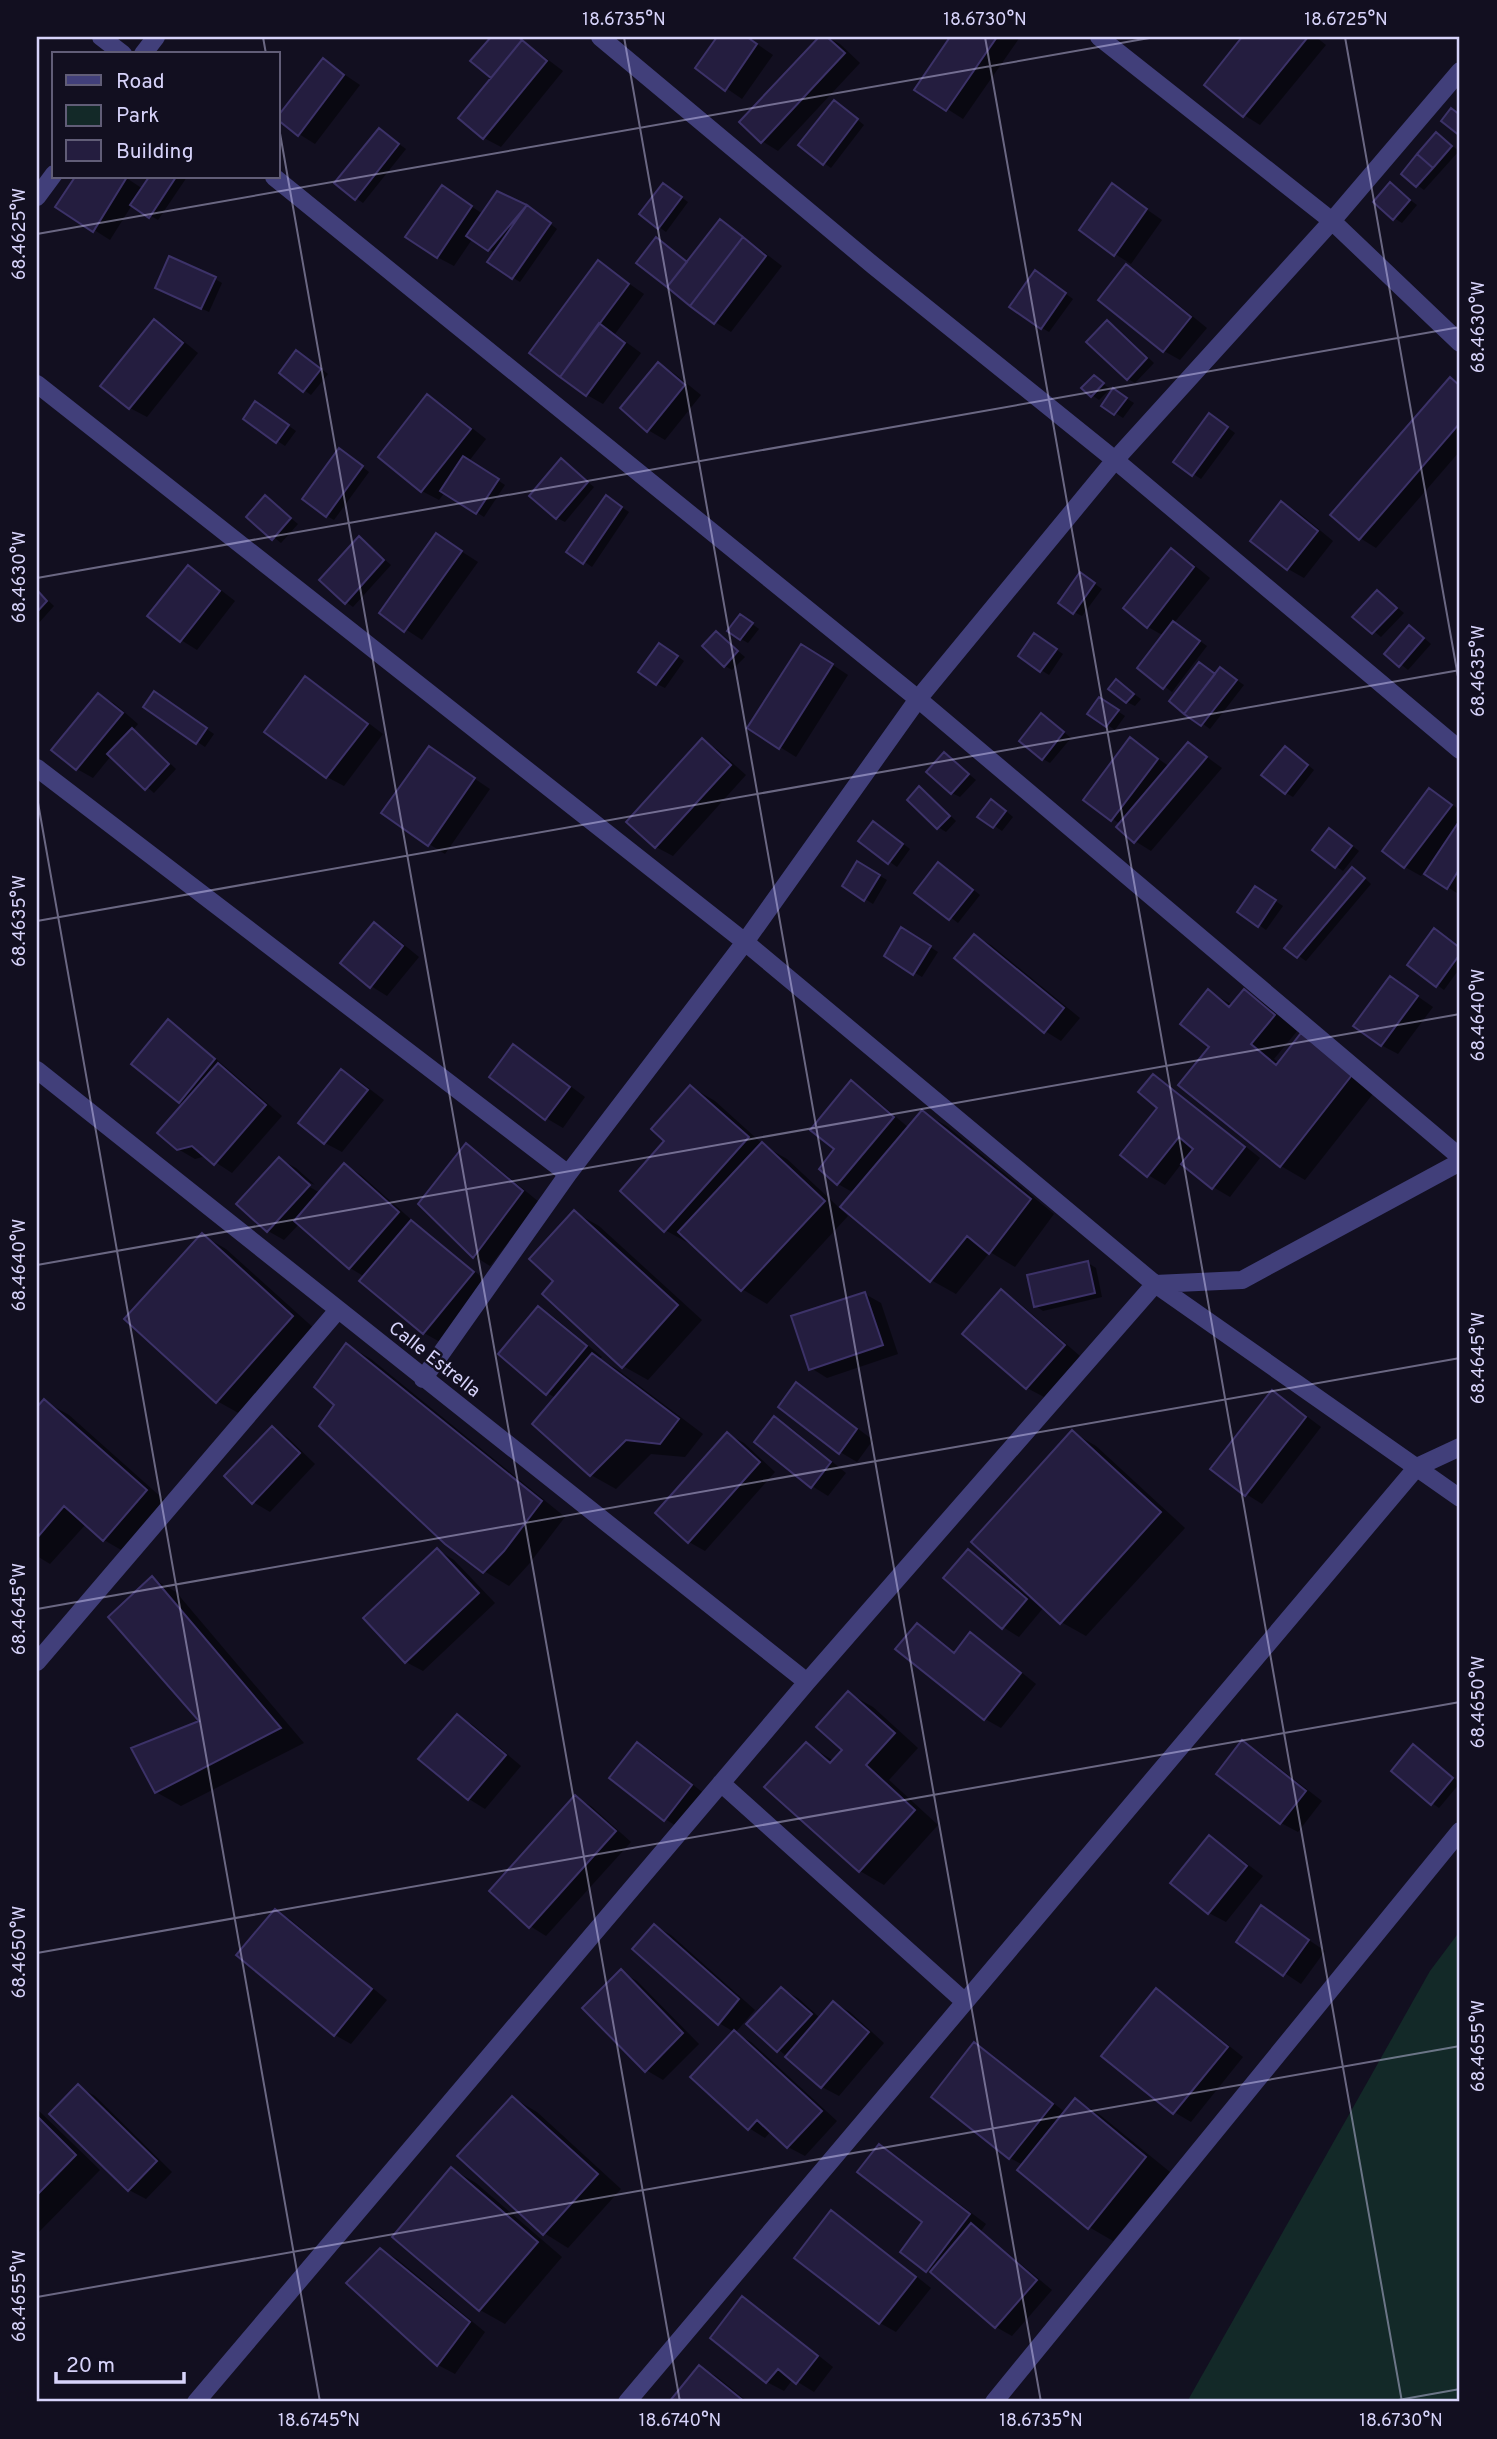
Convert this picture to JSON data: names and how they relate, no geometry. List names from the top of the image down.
{
  "streets": {
    "street": ["Calle Estrella"]
  },
  "legend": ["Road", "Park", "Building"],
  "scale_bar": "20 m",
  "coordinates": [
    "18.6735°N",
    "18.6730°N",
    "18.6725°N",
    "68.4625°W",
    "68.4630°W",
    "68.4635°W",
    "68.4640°W",
    "68.4645°W",
    "68.4650°W",
    "68.4655°W",
    "18.6745°N",
    "18.6740°N"
  ]
}
